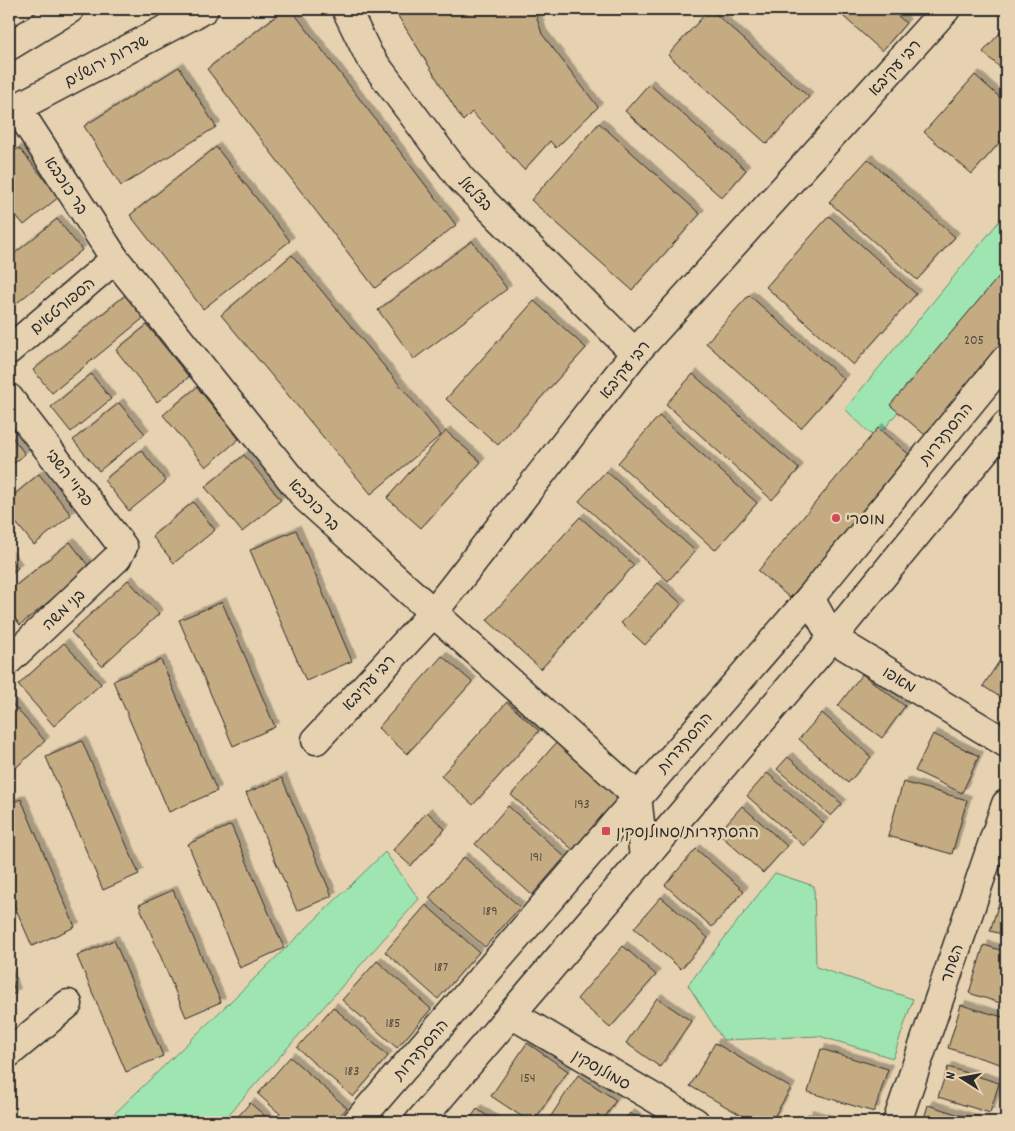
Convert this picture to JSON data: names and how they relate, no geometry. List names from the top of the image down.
{
  "streets": {
    "street": [
      "שדרות ירושלים",
      "רבי עקיבא",
      "בר כוכבא",
      "בצלאל",
      "הספורטאים",
      "ההסתדרות",
      "פדויי השבי",
      "בני משה",
      "מאפו",
      "השחר",
      "סמולנסקין"
    ]
  },
  "crossings": [
    ["שדרות ירושלים", "בר כוכבא"],
    ["רבי עקיבא", "בר כוכבא"],
    ["רבי עקיבא", "בצלאל"],
    ["בר כוכבא", "הספורטאים"],
    ["בר כוכבא", "ההסתדרות"],
    ["פדויי השבי", "בני משה"]
  ],
  "places": {
    "other": ["מוסרי"],
    "transit": ["ההסתדרות/סמולנסקין"]
  },
  "house_numbers": [
    "205",
    "193",
    "191",
    "189",
    "187",
    "185",
    "183",
    "154"
  ],
  "north": "left"
}
